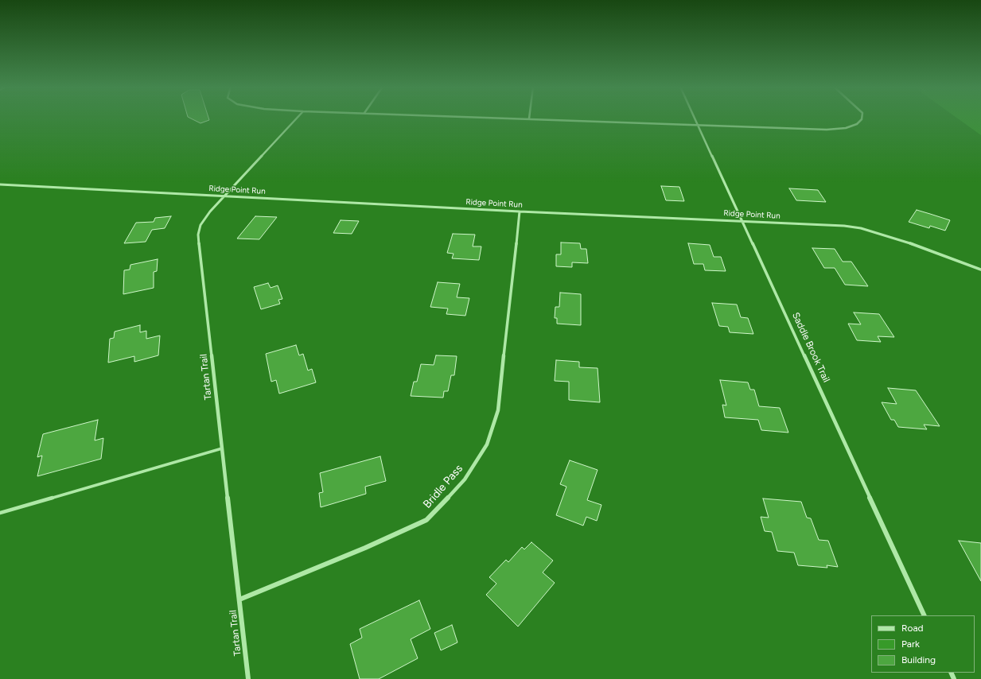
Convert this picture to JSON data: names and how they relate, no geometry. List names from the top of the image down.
{
  "streets": {
    "street": [
      "Ridge Point Run",
      "Saddle Brook Trail",
      "Tartan Trail",
      "Bridle Pass"
    ]
  },
  "crossings": [
    ["Ridge Point Run", "Saddle Brook Trail"],
    ["Ridge Point Run", "Tartan Trail"],
    ["Ridge Point Run", "Bridle Pass"],
    ["Tartan Trail", "Bridle Pass"]
  ],
  "legend": ["Road", "Park", "Building"]
}
